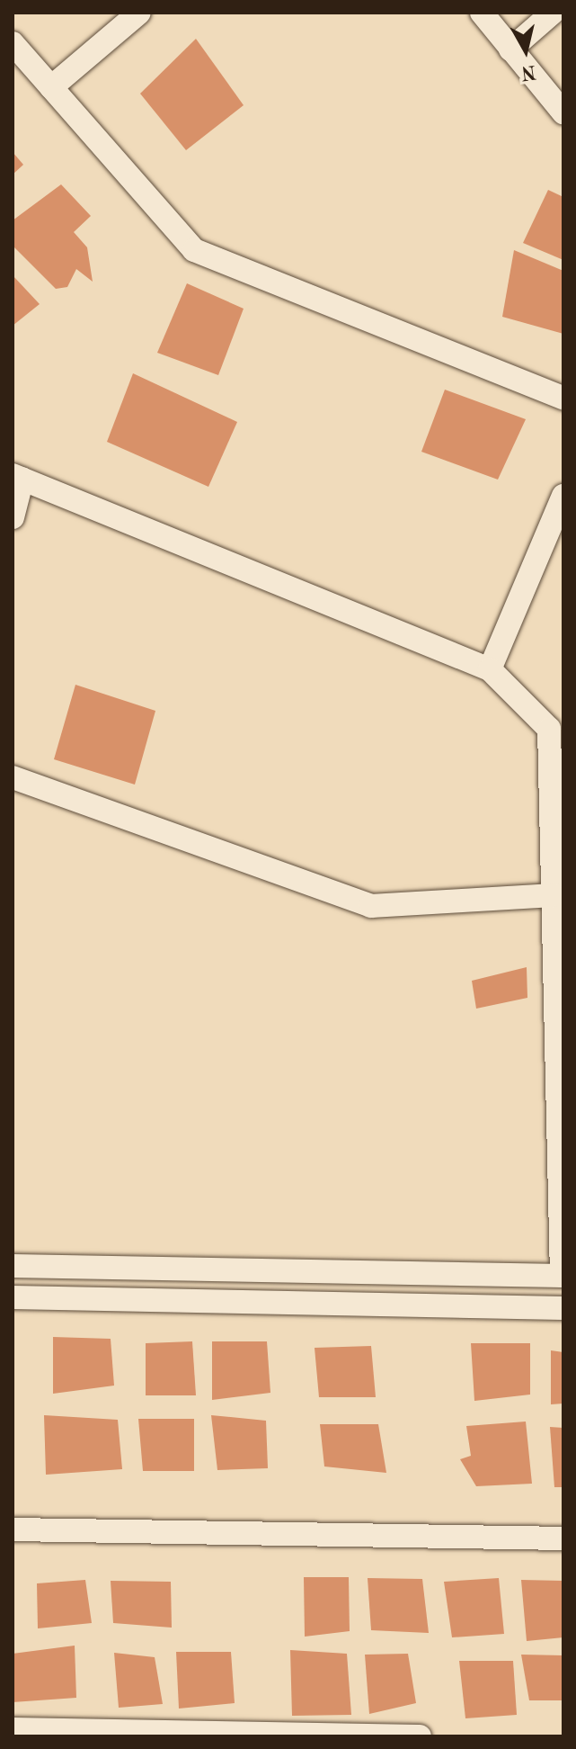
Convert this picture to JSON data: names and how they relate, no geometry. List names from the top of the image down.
{
  "north": "bottom"
}
